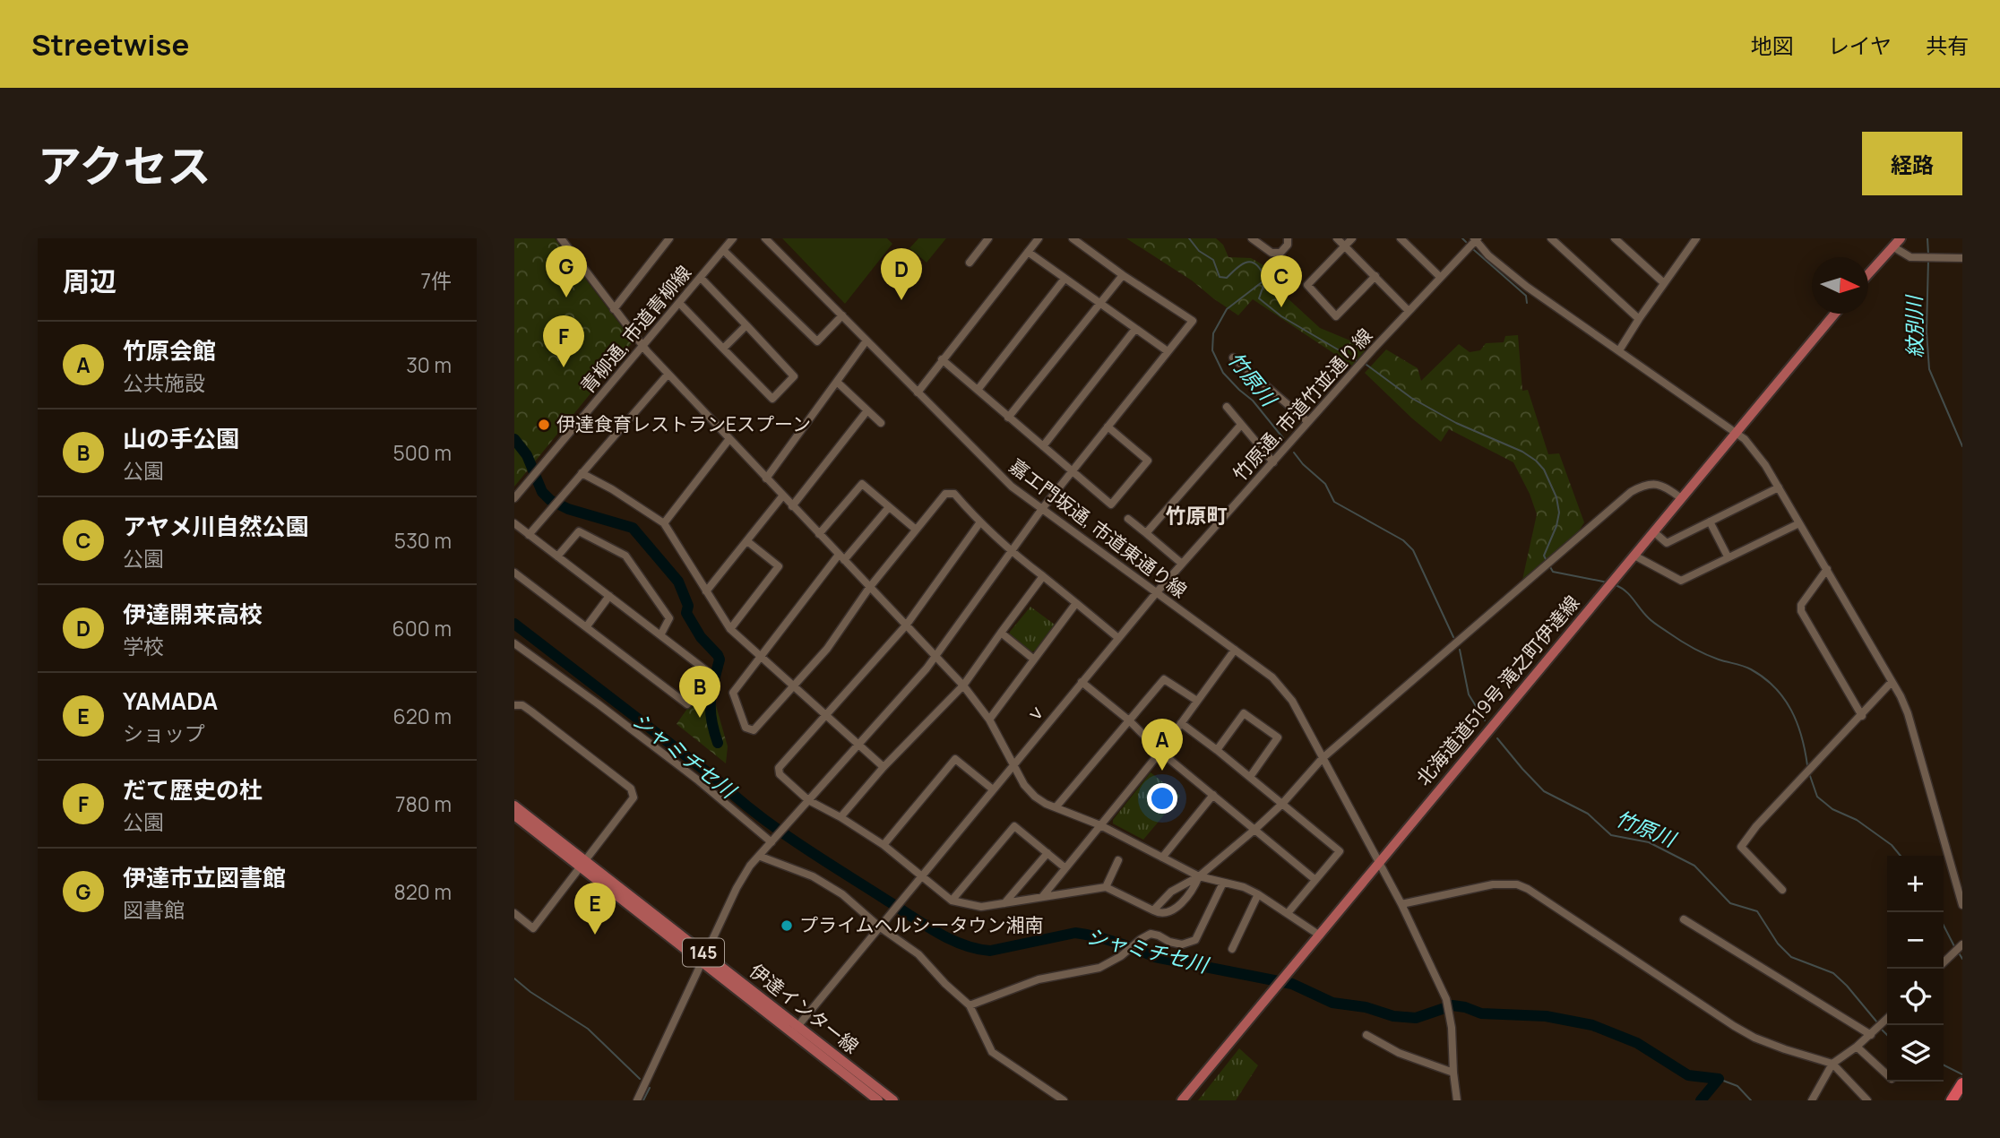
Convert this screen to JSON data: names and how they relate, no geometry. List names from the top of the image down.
{
  "streets": {
    "main road": ["北海道道519号 滝之町伊達線", "145", "伊達インター線"],
    "street": [
      "青柳通, 市道青柳線",
      "竹原通, 市道竹並通り線",
      "嘉エ門坂通, 市道東通り線",
      "ｖ"
    ]
  },
  "crossings": [
    ["竹原通, 市道竹並通り線", "嘉エ門坂通, 市道東通り線"],
    ["竹原通, 市道竹並通り線", "ｖ"],
    ["嘉エ門坂通, 市道東通り線", "北海道道519号 滝之町伊達線"]
  ],
  "districts": ["竹原町"],
  "water": ["紋別川", "竹原川", "シャミチセ川"],
  "places": ["伊達食育レストランEスプーン", "プライムヘルシータウン湘南"],
  "north": "right",
  "page": {
    "header": "Streetwise",
    "nav": ["地図", "レイヤ", "共有"],
    "title": "アクセス",
    "buttons": "経路",
    "heading": ["周辺", "7件"],
    "pins": [
      "G",
      "D",
      "C",
      "F",
      "B",
      "A",
      "E"
    ],
    "list": [
      {
        "mark": "A",
        "name": "竹原会館",
        "note": "公共施設",
        "value": "30 m"
      },
      {
        "mark": "B",
        "name": "山の手公園",
        "note": "公園",
        "value": "500 m"
      },
      {
        "mark": "C",
        "name": "アヤメ川自然公園",
        "note": "公園",
        "value": "530 m"
      },
      {
        "mark": "D",
        "name": "伊達開来高校",
        "note": "学校",
        "value": "600 m"
      },
      {
        "mark": "E",
        "name": "YAMADA",
        "note": "ショップ",
        "value": "620 m"
      },
      {
        "mark": "F",
        "name": "だて歴史の杜",
        "note": "公園",
        "value": "780 m"
      },
      {
        "mark": "G",
        "name": "伊達市立図書館",
        "note": "図書館",
        "value": "820 m"
      }
    ],
    "map_buttons": ["+", "−"]
  }
}
